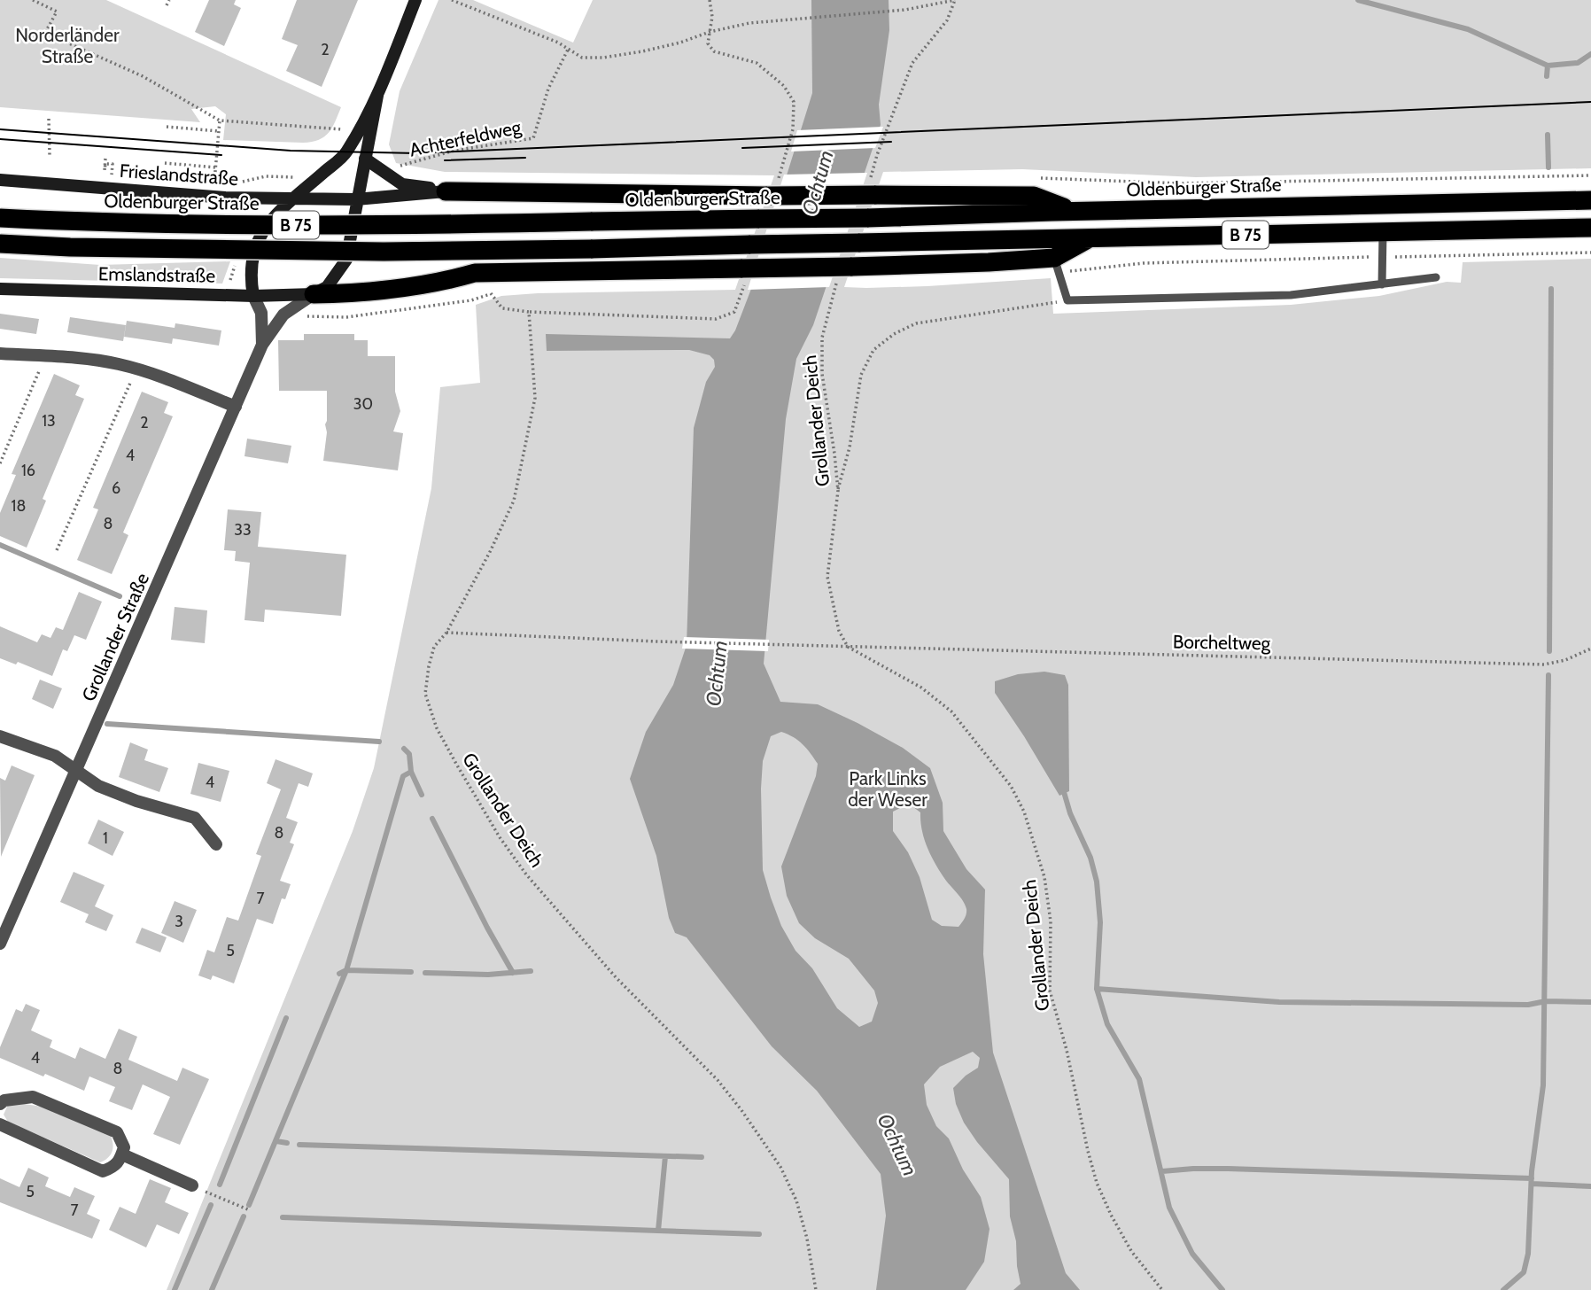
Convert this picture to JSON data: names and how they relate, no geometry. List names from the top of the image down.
{
  "streets": {
    "highway": ["Oldenburger Straße", "B 75"],
    "street": ["Frieslandstraße", "Emslandstraße", "Grollander Straße"],
    "path": ["Achterfeldweg", "Grollander Deich", "Borcheltweg"]
  },
  "crossings": [
    ["Frieslandstraße", "Grollander Straße"],
    ["Emslandstraße", "Grollander Straße"],
    ["Grollander Deich", "Borcheltweg"]
  ],
  "water": ["Ochtum"],
  "parks": ["Norderländer Straße", "Park Links der Weser"],
  "house_numbers": [
    "2",
    "30",
    "13",
    "2",
    "4",
    "16",
    "6",
    "18",
    "8",
    "33",
    "4",
    "8",
    "1",
    "7",
    "3",
    "5",
    "4",
    "8",
    "5",
    "7"
  ]
}
